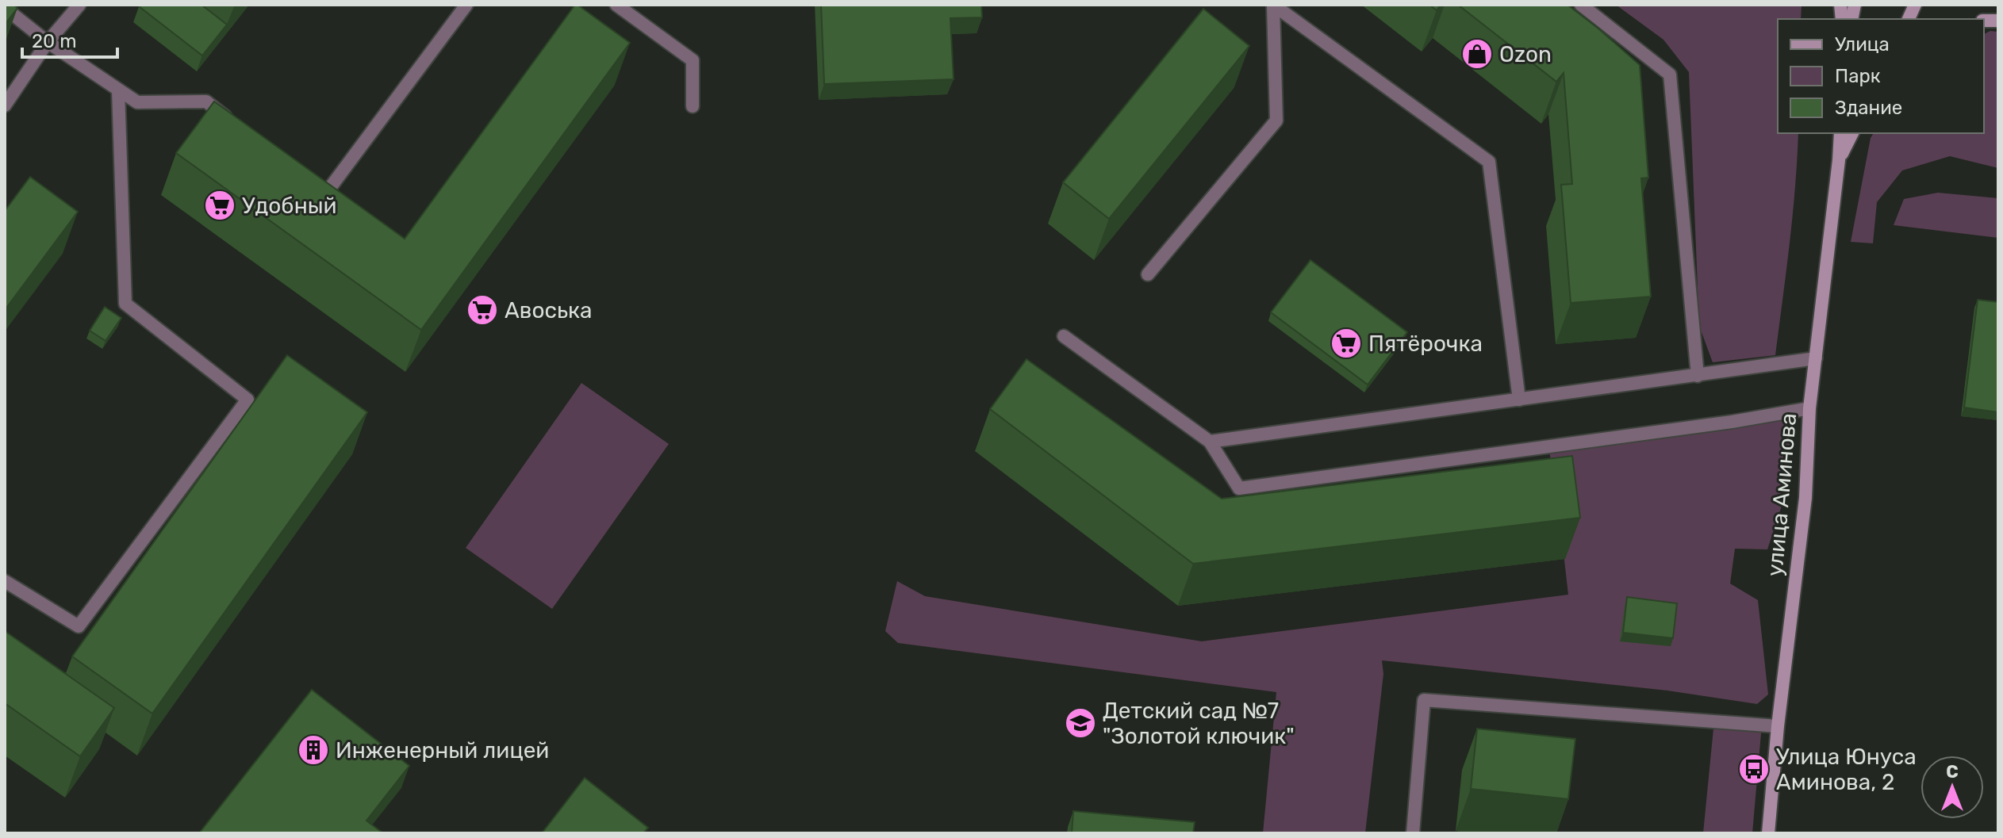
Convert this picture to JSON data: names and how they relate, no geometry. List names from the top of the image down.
{
  "streets": {
    "street": ["улица Аминова"]
  },
  "places": {
    "shop": ["Ozon"],
    "supermarket": ["Удобный", "Авоська", "Пятёрочка"],
    "school or university": ["Детский сад №7 \"Золотой ключик\""],
    "building": ["Инженерный лицей"],
    "bus stop": ["Улица Юнуса Аминова, 2"]
  },
  "legend": ["Улица", "Парк", "Здание"],
  "scale_bar": "20 m",
  "north": "top"
}
